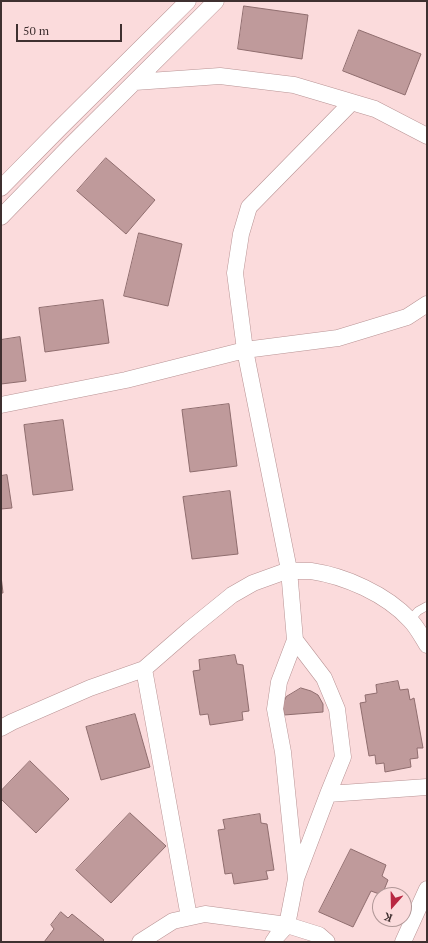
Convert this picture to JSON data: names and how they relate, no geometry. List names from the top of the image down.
{
  "scale_bar": "50 m",
  "north": "bottom"
}
